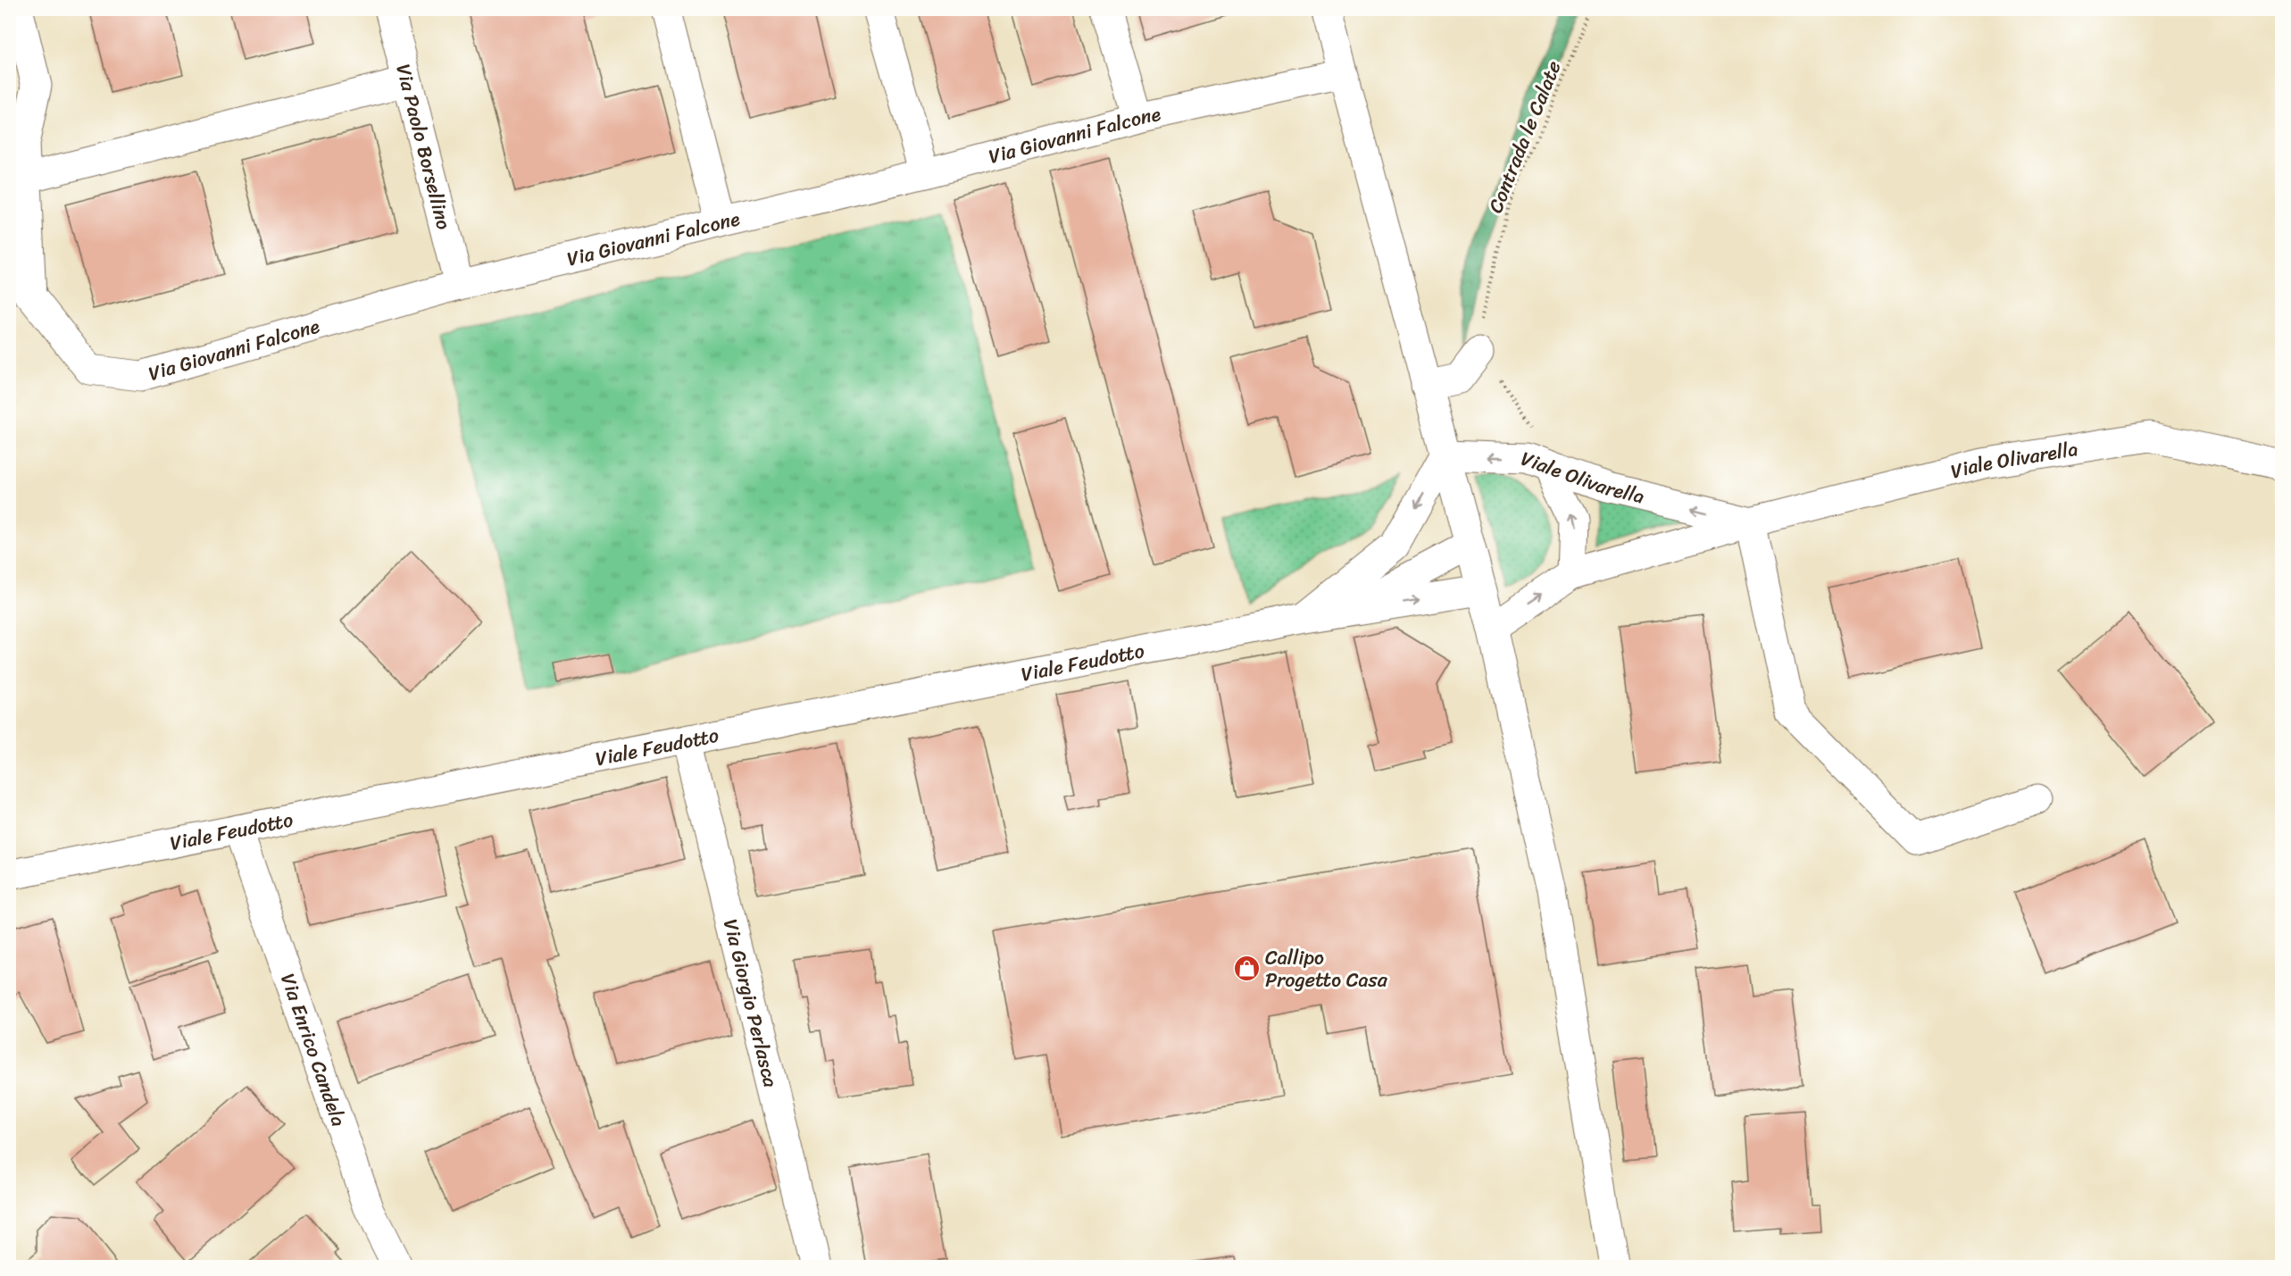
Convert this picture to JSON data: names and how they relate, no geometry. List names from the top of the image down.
{
  "streets": {
    "street": [
      "Via Giovanni Falcone",
      "Via Paolo Borsellino",
      "Viale Olivarella",
      "Viale Feudotto",
      "Via Giorgio Perlasca",
      "Via Enrico Candela"
    ],
    "path": ["Contrada le Calate"]
  },
  "crossings": [
    ["Via Giovanni Falcone", "Via Paolo Borsellino"],
    ["Viale Feudotto", "Via Giorgio Perlasca"],
    ["Viale Feudotto", "Via Enrico Candela"]
  ],
  "places": {
    "shop": ["Callipo Progetto Casa"]
  }
}
